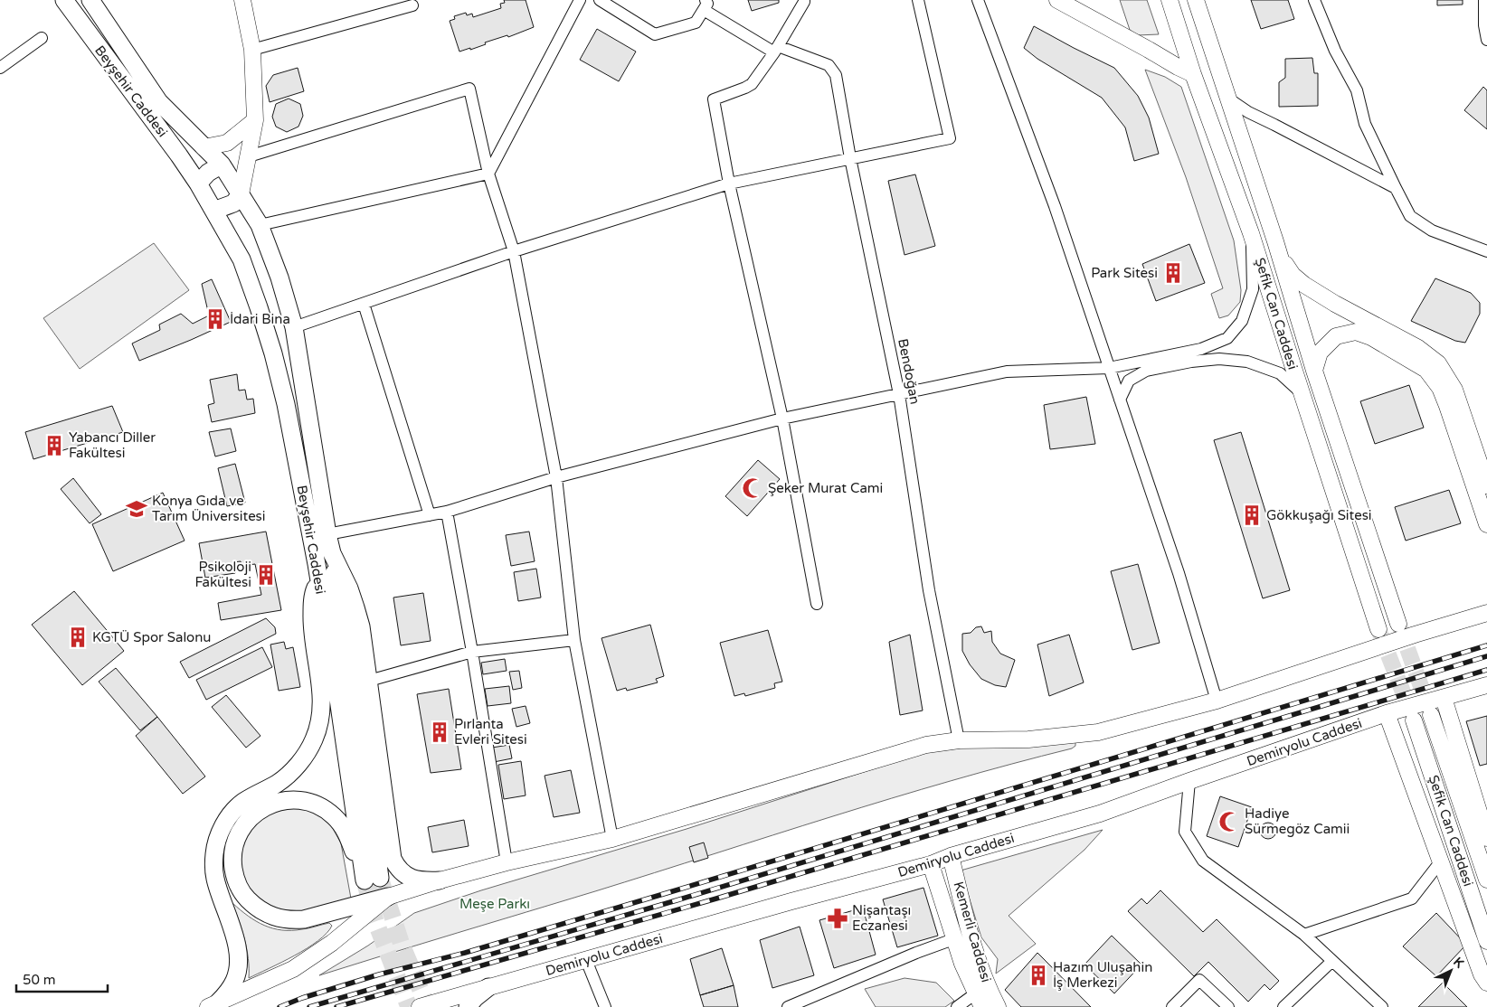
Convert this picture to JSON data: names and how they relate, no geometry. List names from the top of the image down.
{
  "streets": {
    "main road": [
      "Beyşehir Caddesi",
      "Şefik Can Caddesi",
      "Demiryolu Caddesi",
      "Kemerli Caddesi"
    ],
    "street": ["Bendoğan"]
  },
  "crossings": [
    ["Demiryolu Caddesi", "Kemerli Caddesi"]
  ],
  "parks": ["Meşe Parkı"],
  "places": {
    "building": [
      "Park Sitesi",
      "İdari Bina",
      "Yabancı Diller Fakültesi",
      "Gökkuşağı Sitesi",
      "Psikoloji Fakültesi",
      "KGTÜ Spor Salonu",
      "Pırlanta Evleri Sitesi",
      "Hazım Uluşahin İş Merkezi"
    ],
    "mosque": ["Şeker Murat Cami", "Hadiye Sürmegöz Camii"],
    "school or university": ["Konya Gıda ve Tarım Üniversitesi"],
    "pharmacy": ["Nişantaşı Eczanesi"]
  },
  "scale_bar": "50 m",
  "north": "top right"
}
